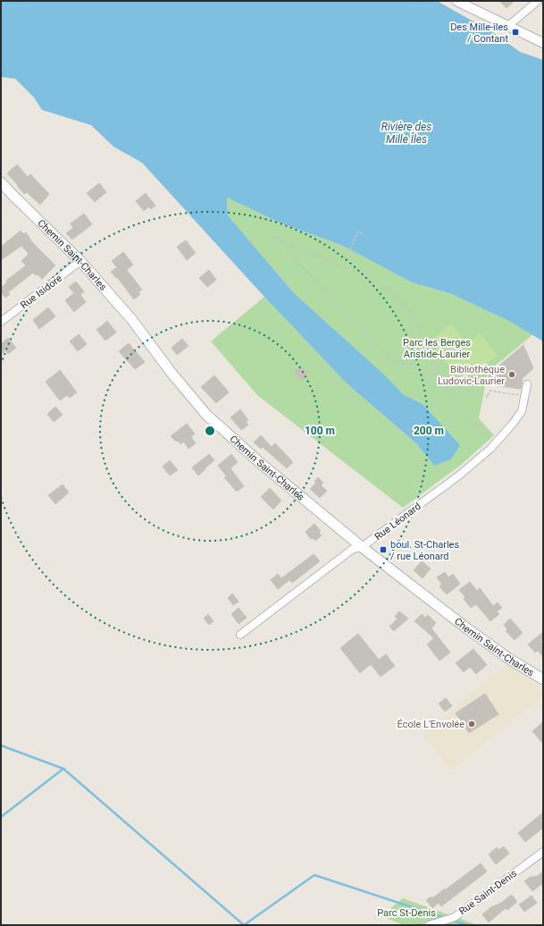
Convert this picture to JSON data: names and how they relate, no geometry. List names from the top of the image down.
{
  "streets": {
    "main road": ["Chemin Saint-Charles"],
    "street": ["Rue Isidore", "Rue Léonard", "Rue Saint-Denis"]
  },
  "crossings": [
    ["Chemin Saint-Charles", "Rue Isidore"],
    ["Chemin Saint-Charles", "Rue Léonard"]
  ],
  "water": ["Rivière des Mille Îles"],
  "parks": ["Parc les Berges Aristide-Laurier", "Parc St-Denis"],
  "places": {
    "transit": ["Des Mille-îles / Contant", "boul. St-Charles / rue Léonard"],
    "other": ["Bibliothèque Ludovic-Laurier", "École L'Envolée"]
  },
  "rings": ["100 m", "200 m"]
}
